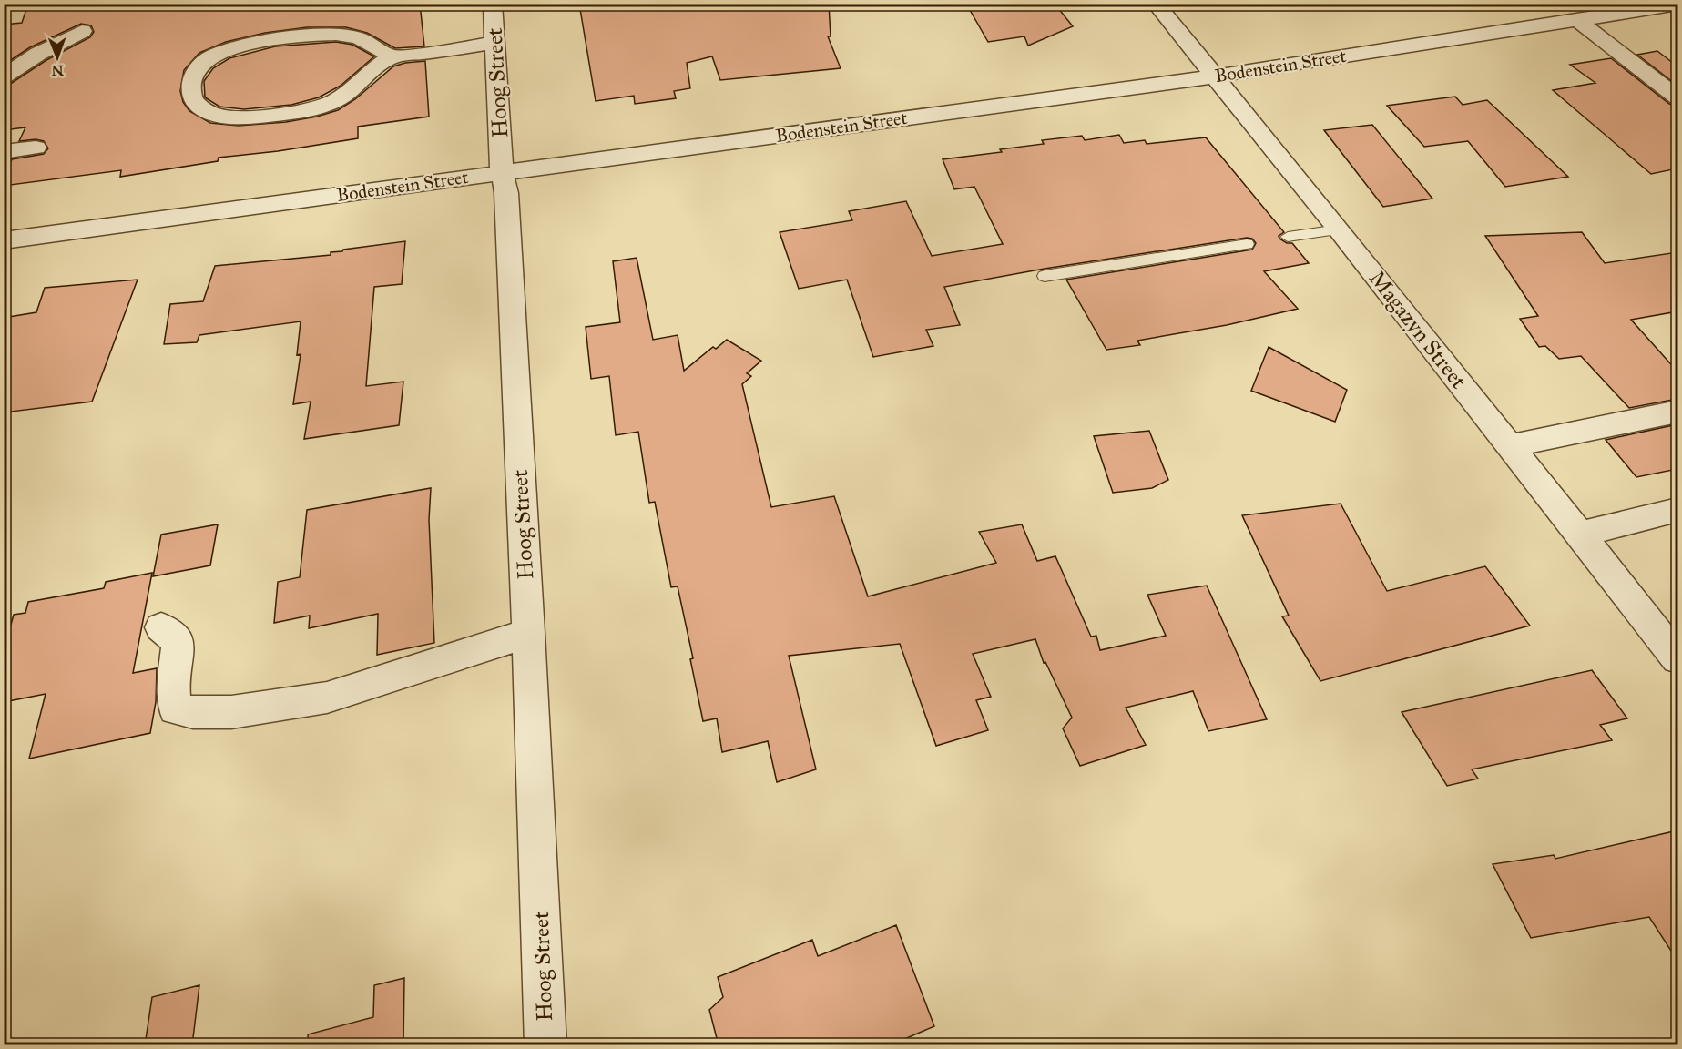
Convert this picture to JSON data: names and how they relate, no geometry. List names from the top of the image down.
{
  "streets": {
    "street": ["Bodenstein Street", "Hoog Street", "Magazyn Street"]
  },
  "crossings": [
    ["Bodenstein Street", "Hoog Street"],
    ["Bodenstein Street", "Magazyn Street"]
  ],
  "north": "bottom"
}
